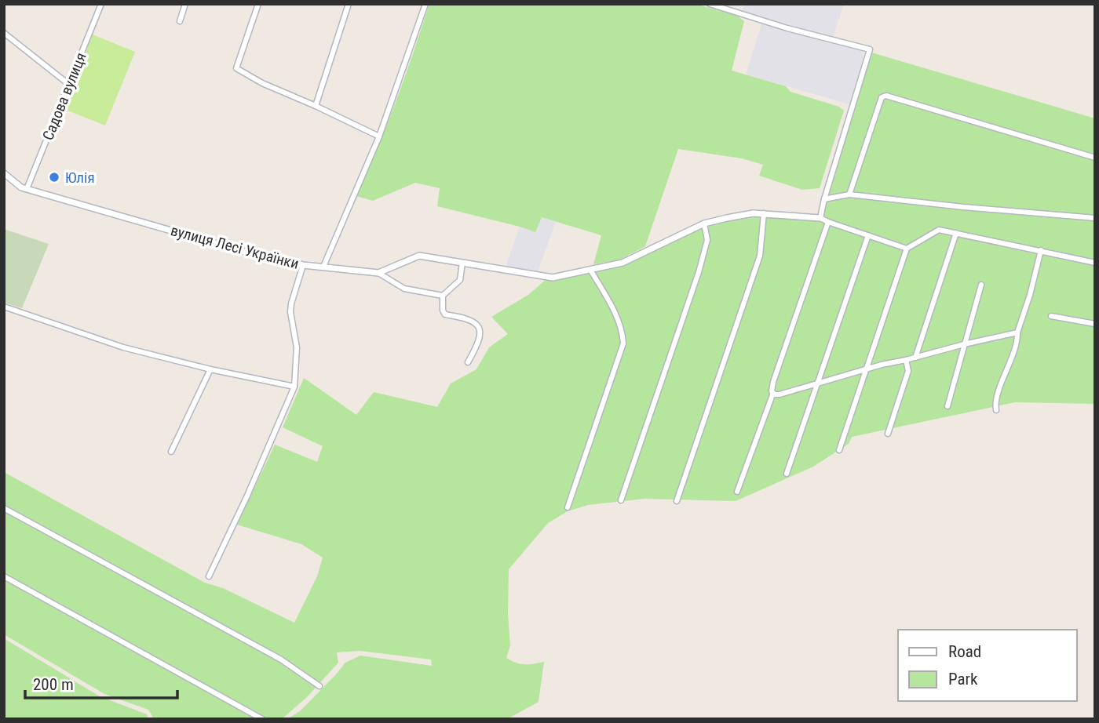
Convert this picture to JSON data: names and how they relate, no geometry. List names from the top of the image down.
{
  "streets": {
    "street": ["Садова вулиця", "вулиця Лесі Українки"]
  },
  "crossings": [
    ["Садова вулиця", "вулиця Лесі Українки"]
  ],
  "places": ["Юлія"],
  "legend": ["Road", "Park"],
  "scale_bar": "200 m"
}
